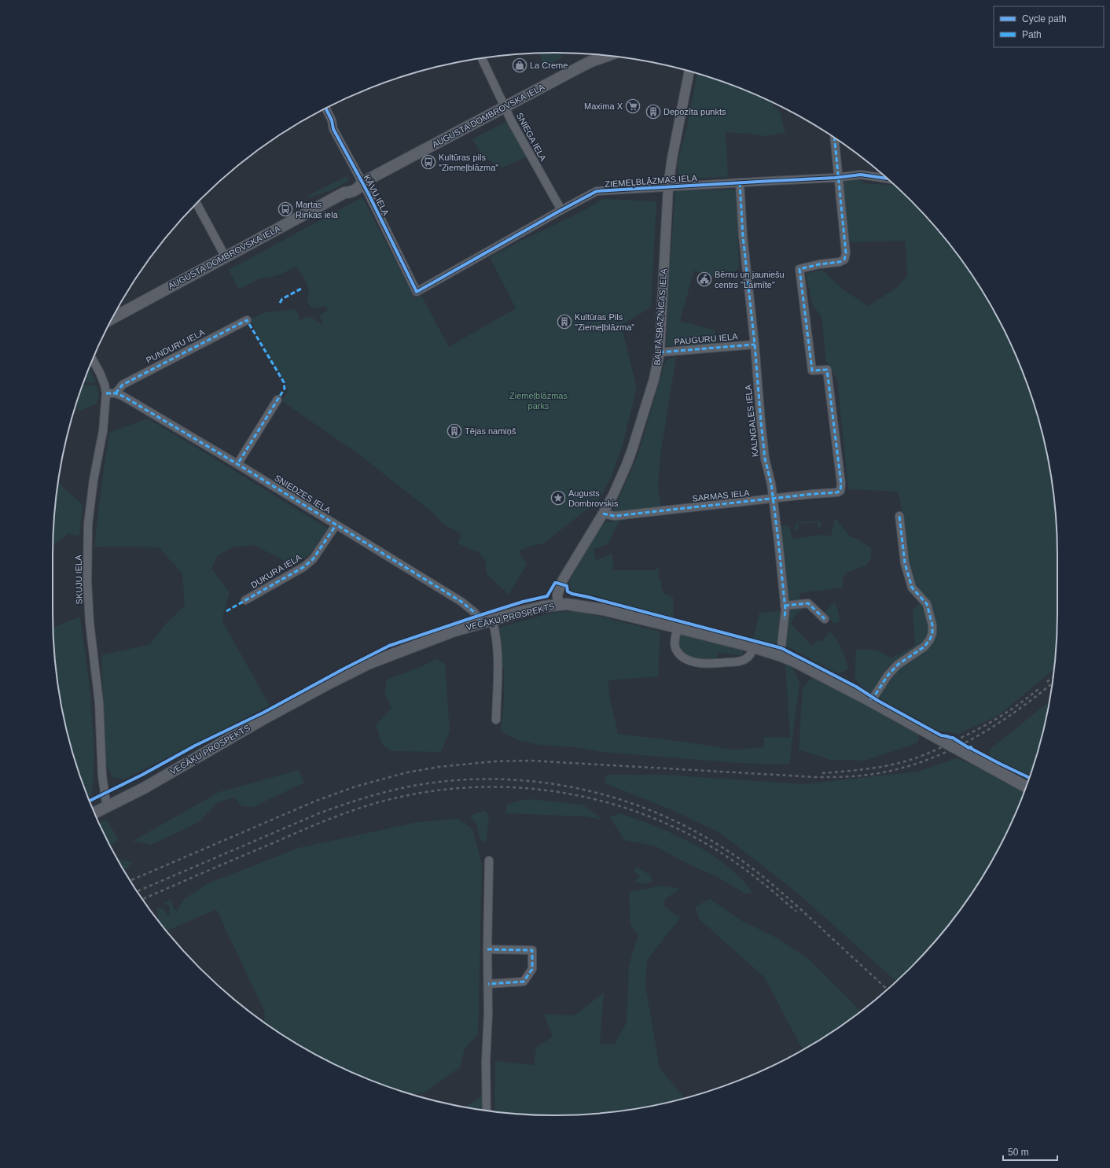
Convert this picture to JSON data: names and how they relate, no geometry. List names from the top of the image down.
{
  "streets": {
    "main road": ["AUGUSTA DOMBROVSKA IELA", "VECĀĶU PROSPEKTS"],
    "street": [
      "SNIEGA IELA",
      "ZIEMEĻBLĀZMAS IELA",
      "KĀVU IELA",
      "BALTĀSBAZNĪCAS IELA",
      "PAUGURU IELA",
      "PUNDURU IELA",
      "KALNGALES IELA",
      "SNIEDZES IELA",
      "SARMAS IELA",
      "DUKURA IELA",
      "SKUJU IELA"
    ]
  },
  "crossings": [
    ["AUGUSTA DOMBROVSKA IELA", "SNIEGA IELA"],
    ["AUGUSTA DOMBROVSKA IELA", "KĀVU IELA"],
    ["SNIEGA IELA", "ZIEMEĻBLĀZMAS IELA"],
    ["ZIEMEĻBLĀZMAS IELA", "KĀVU IELA"],
    ["ZIEMEĻBLĀZMAS IELA", "BALTĀSBAZNĪCAS IELA"],
    ["ZIEMEĻBLĀZMAS IELA", "KALNGALES IELA"],
    ["ZIEMEĻBLĀZMAS IELA", "SARMAS IELA"],
    ["BALTĀSBAZNĪCAS IELA", "PAUGURU IELA"],
    ["BALTĀSBAZNĪCAS IELA", "SARMAS IELA"],
    ["BALTĀSBAZNĪCAS IELA", "VECĀĶU PROSPEKTS"],
    ["PAUGURU IELA", "KALNGALES IELA"],
    ["PUNDURU IELA", "SNIEDZES IELA"],
    ["KALNGALES IELA", "SARMAS IELA"],
    ["KALNGALES IELA", "VECĀĶU PROSPEKTS"],
    ["SNIEDZES IELA", "DUKURA IELA"],
    ["SNIEDZES IELA", "SKUJU IELA"],
    ["SNIEDZES IELA", "VECĀĶU PROSPEKTS"],
    ["SKUJU IELA", "VECĀĶU PROSPEKTS"]
  ],
  "parks": ["Ziemeļblāzmas parks"],
  "places": {
    "shop": ["La Creme"],
    "supermarket": ["Maxima X"],
    "building": ["Depozīta punkts", "Kultūras Pils \"Ziemeļblāzma\"", "Tējas namiņš"],
    "bus stop": ["Kultūras pils \"Ziemeļblāzma\"", "Martas Rinkas iela"],
    "public building": ["Bērnu un jauniešu centrs \"Laimīte\""],
    "place": ["Augusts Dombrovskis"]
  },
  "legend": ["Cycle path", "Path"],
  "scale_bar": "50 m"
}
